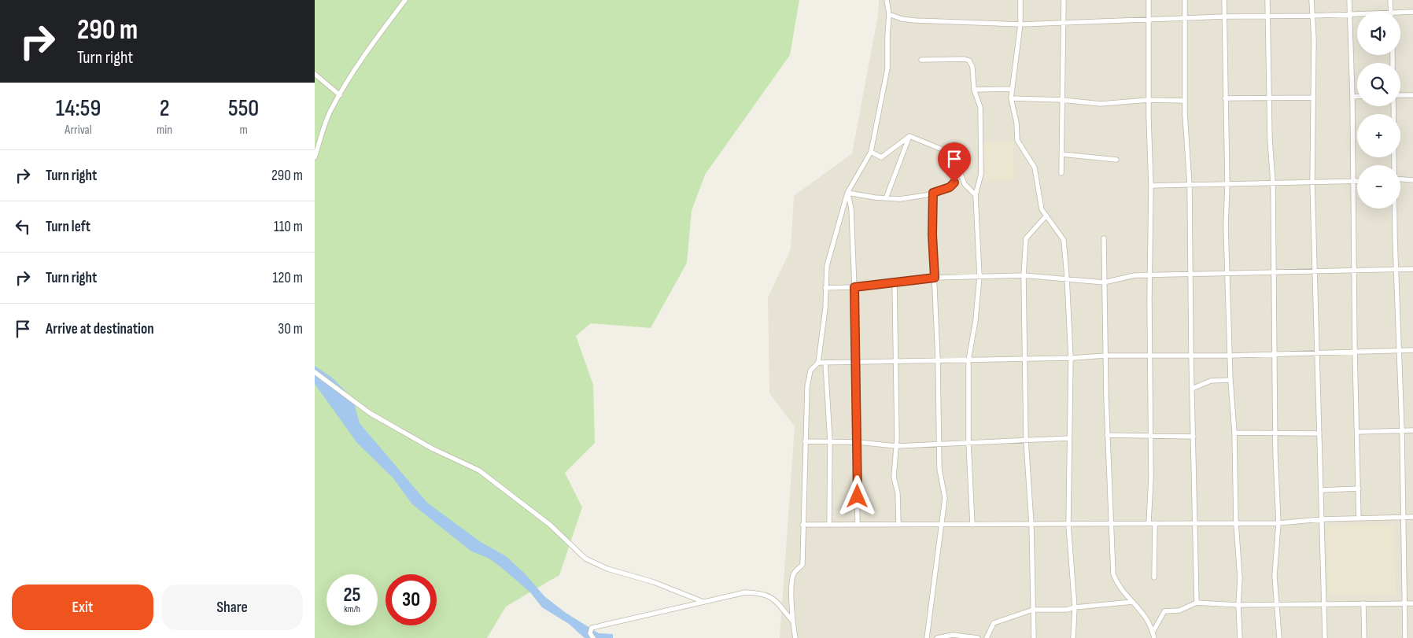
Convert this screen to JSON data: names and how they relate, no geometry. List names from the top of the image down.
{
  "page": {
    "turn": ["290 m", "Turn right"],
    "map_buttons": ["+", "−"],
    "eta": [
      "14:59",
      "Arrival",
      "2",
      "min",
      "550",
      "m"
    ],
    "list": [
      {
        "name": "Turn right",
        "value": "290 m"
      },
      {
        "name": "Turn left",
        "value": "110 m"
      },
      {
        "name": "Turn right",
        "value": "120 m"
      },
      {
        "name": "Arrive at destination",
        "value": "30 m"
      }
    ],
    "speed": "25 km/h",
    "limit": "30",
    "buttons": ["Exit", "Share"]
  }
}
